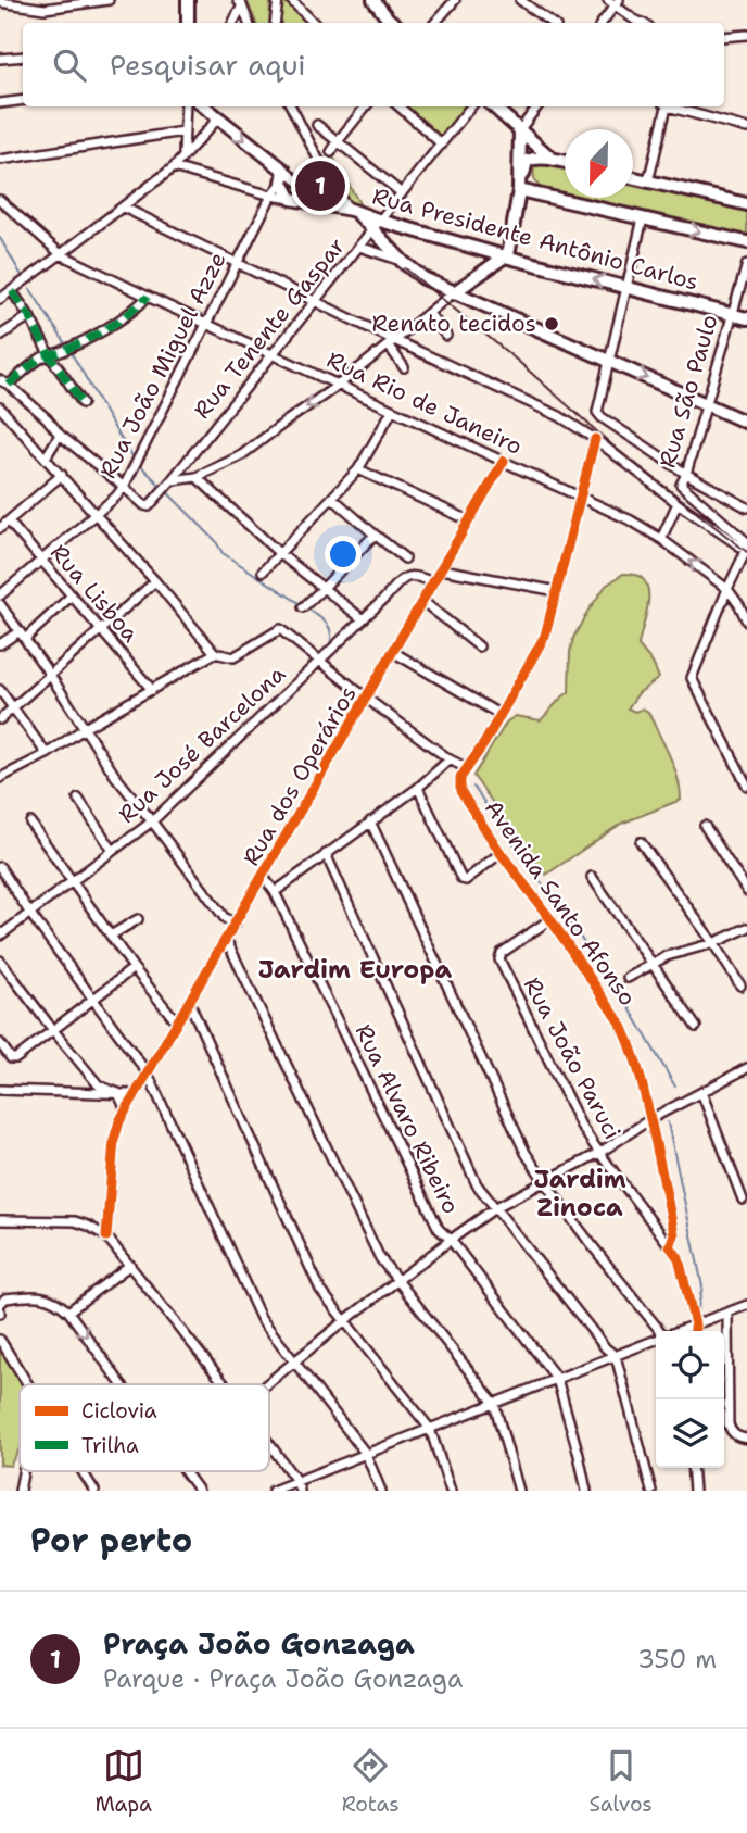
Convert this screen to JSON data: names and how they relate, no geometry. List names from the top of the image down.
{
  "streets": {
    "main road": ["Rua Presidente Antônio Carlos"],
    "street": [
      "Rua Tenente Gaspar",
      "Rua João Miguel Azze",
      "Rua São Paulo",
      "Rua Rio de Janeiro",
      "Rua Lisboa",
      "Rua José Barcelona",
      "Rua dos Operários",
      "Avenida Santo Afonso",
      "Rua João Paruci",
      "Rua Alvaro Ribeiro"
    ]
  },
  "crossings": [
    ["Rua Presidente Antônio Carlos", "Rua Tenente Gaspar"],
    ["Rua Presidente Antônio Carlos", "Rua São Paulo"],
    ["Rua Tenente Gaspar", "Rua João Miguel Azze"],
    ["Rua Tenente Gaspar", "Rua Rio de Janeiro"],
    ["Rua João Miguel Azze", "Rua Rio de Janeiro"],
    ["Rua João Miguel Azze", "Rua Lisboa"],
    ["Rua São Paulo", "Rua Rio de Janeiro"],
    ["Rua Rio de Janeiro", "Rua dos Operários"],
    ["Rua José Barcelona", "Rua dos Operários"],
    ["Rua dos Operários", "Rua Alvaro Ribeiro"],
    ["Avenida Santo Afonso", "Rua João Paruci"]
  ],
  "districts": ["Jardim Europa", "Jardim Zinoca"],
  "places": ["Renato tecidos"],
  "legend": ["Ciclovia", "Trilha"],
  "north": "bottom",
  "page": {
    "search": "Pesquisar aqui",
    "pins": "1",
    "heading": "Por perto",
    "list": [
      {
        "mark": "1",
        "name": "Praça João Gonzaga",
        "note": "Parque · Praça João Gonzaga",
        "value": "350 m"
      }
    ],
    "nav": ["Mapa", "Rotas", "Salvos"]
  }
}
